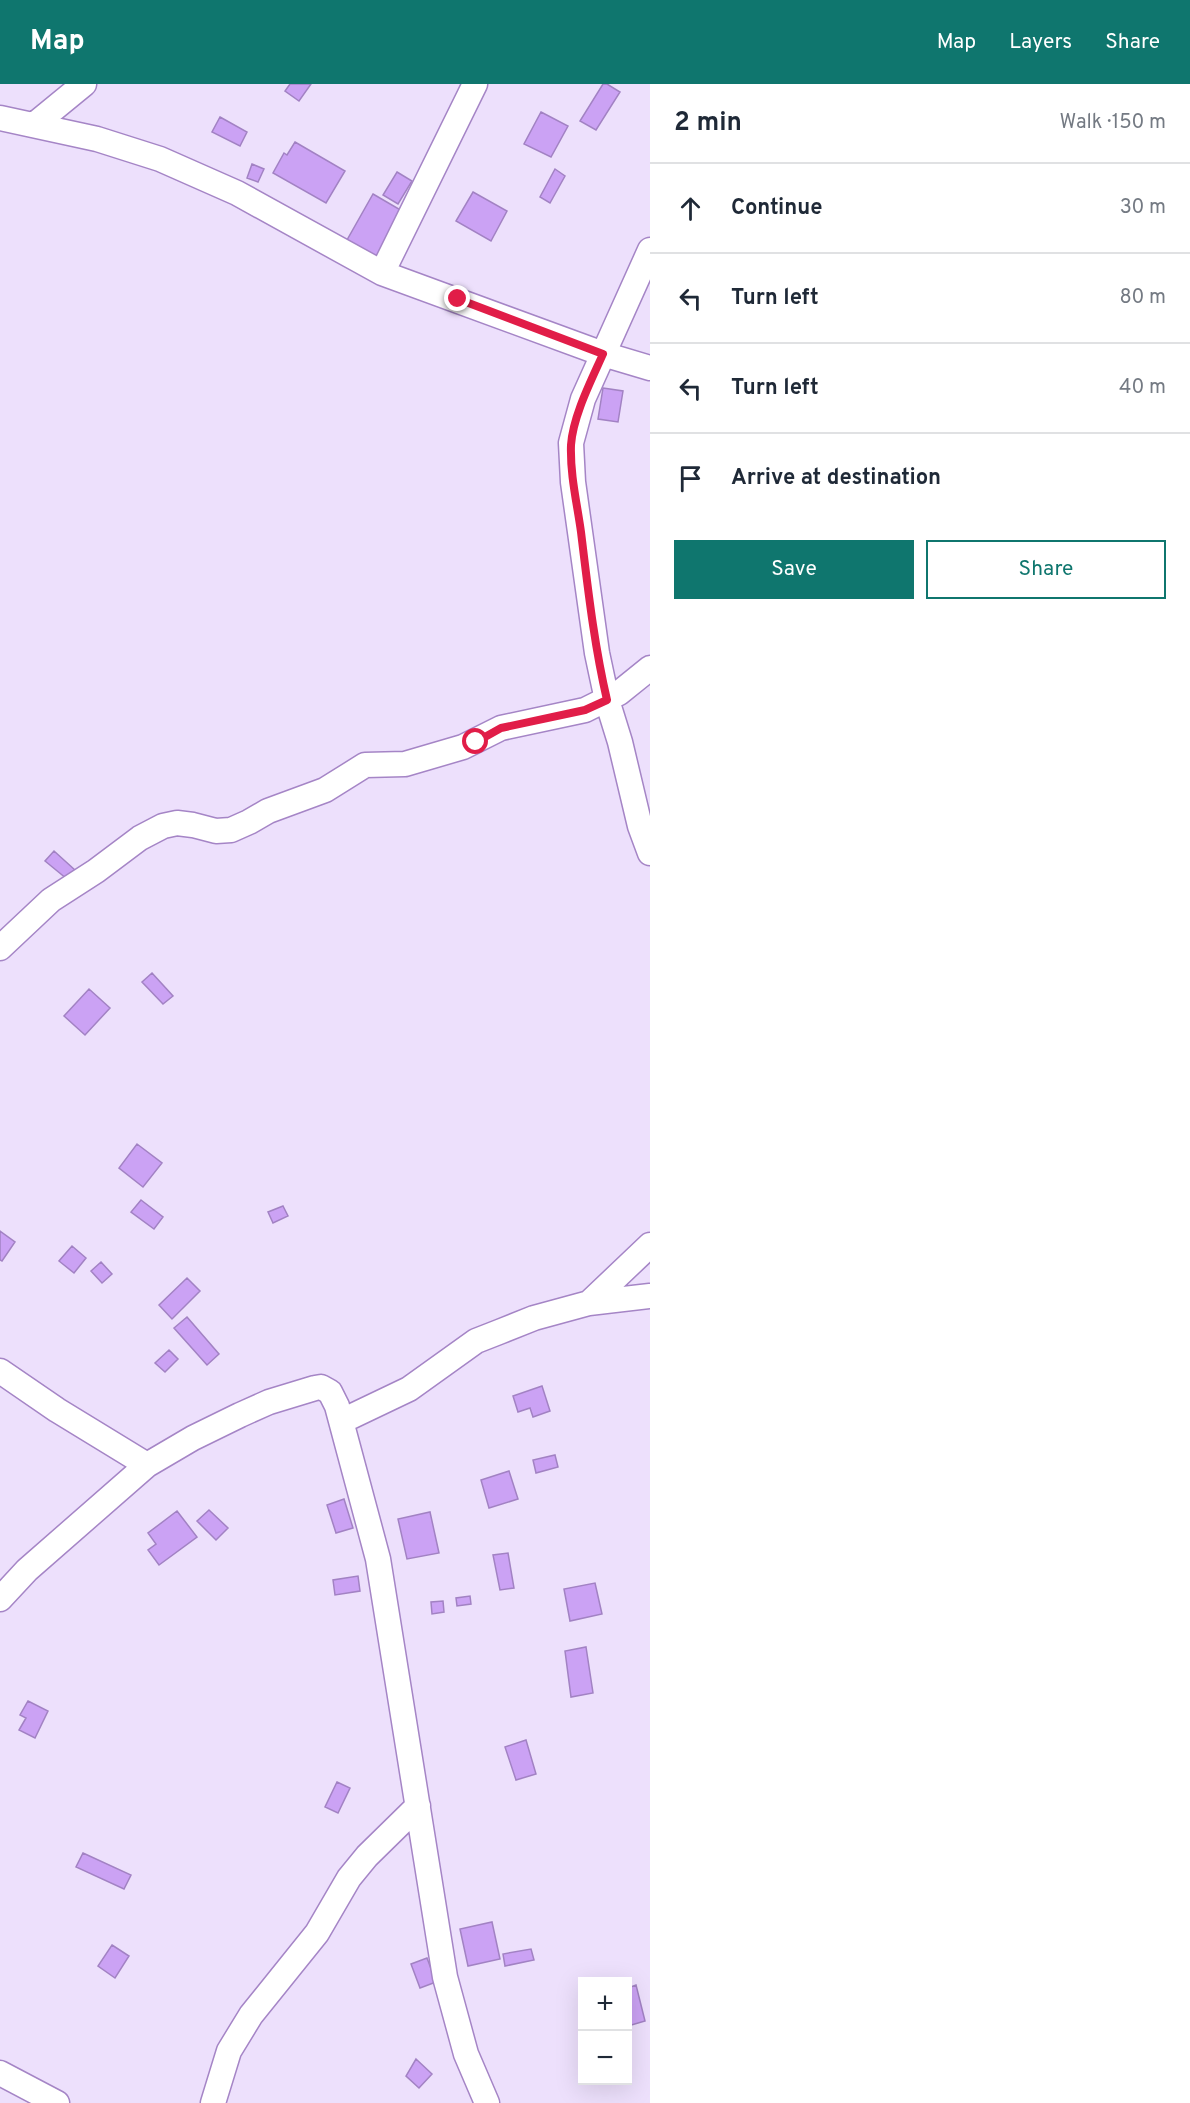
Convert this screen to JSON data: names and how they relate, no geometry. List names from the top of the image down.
{
  "page": {
    "header": "Map",
    "nav": ["Map", "Layers", "Share"],
    "heading": ["2 min", "Walk · 150 m"],
    "list": [
      ["Continue", "30 m"],
      ["Turn left", "80 m"],
      ["Turn left", "40 m"],
      "Arrive at destination"
    ],
    "buttons": ["Save", "Share"],
    "map_buttons": ["+", "−"]
  }
}
